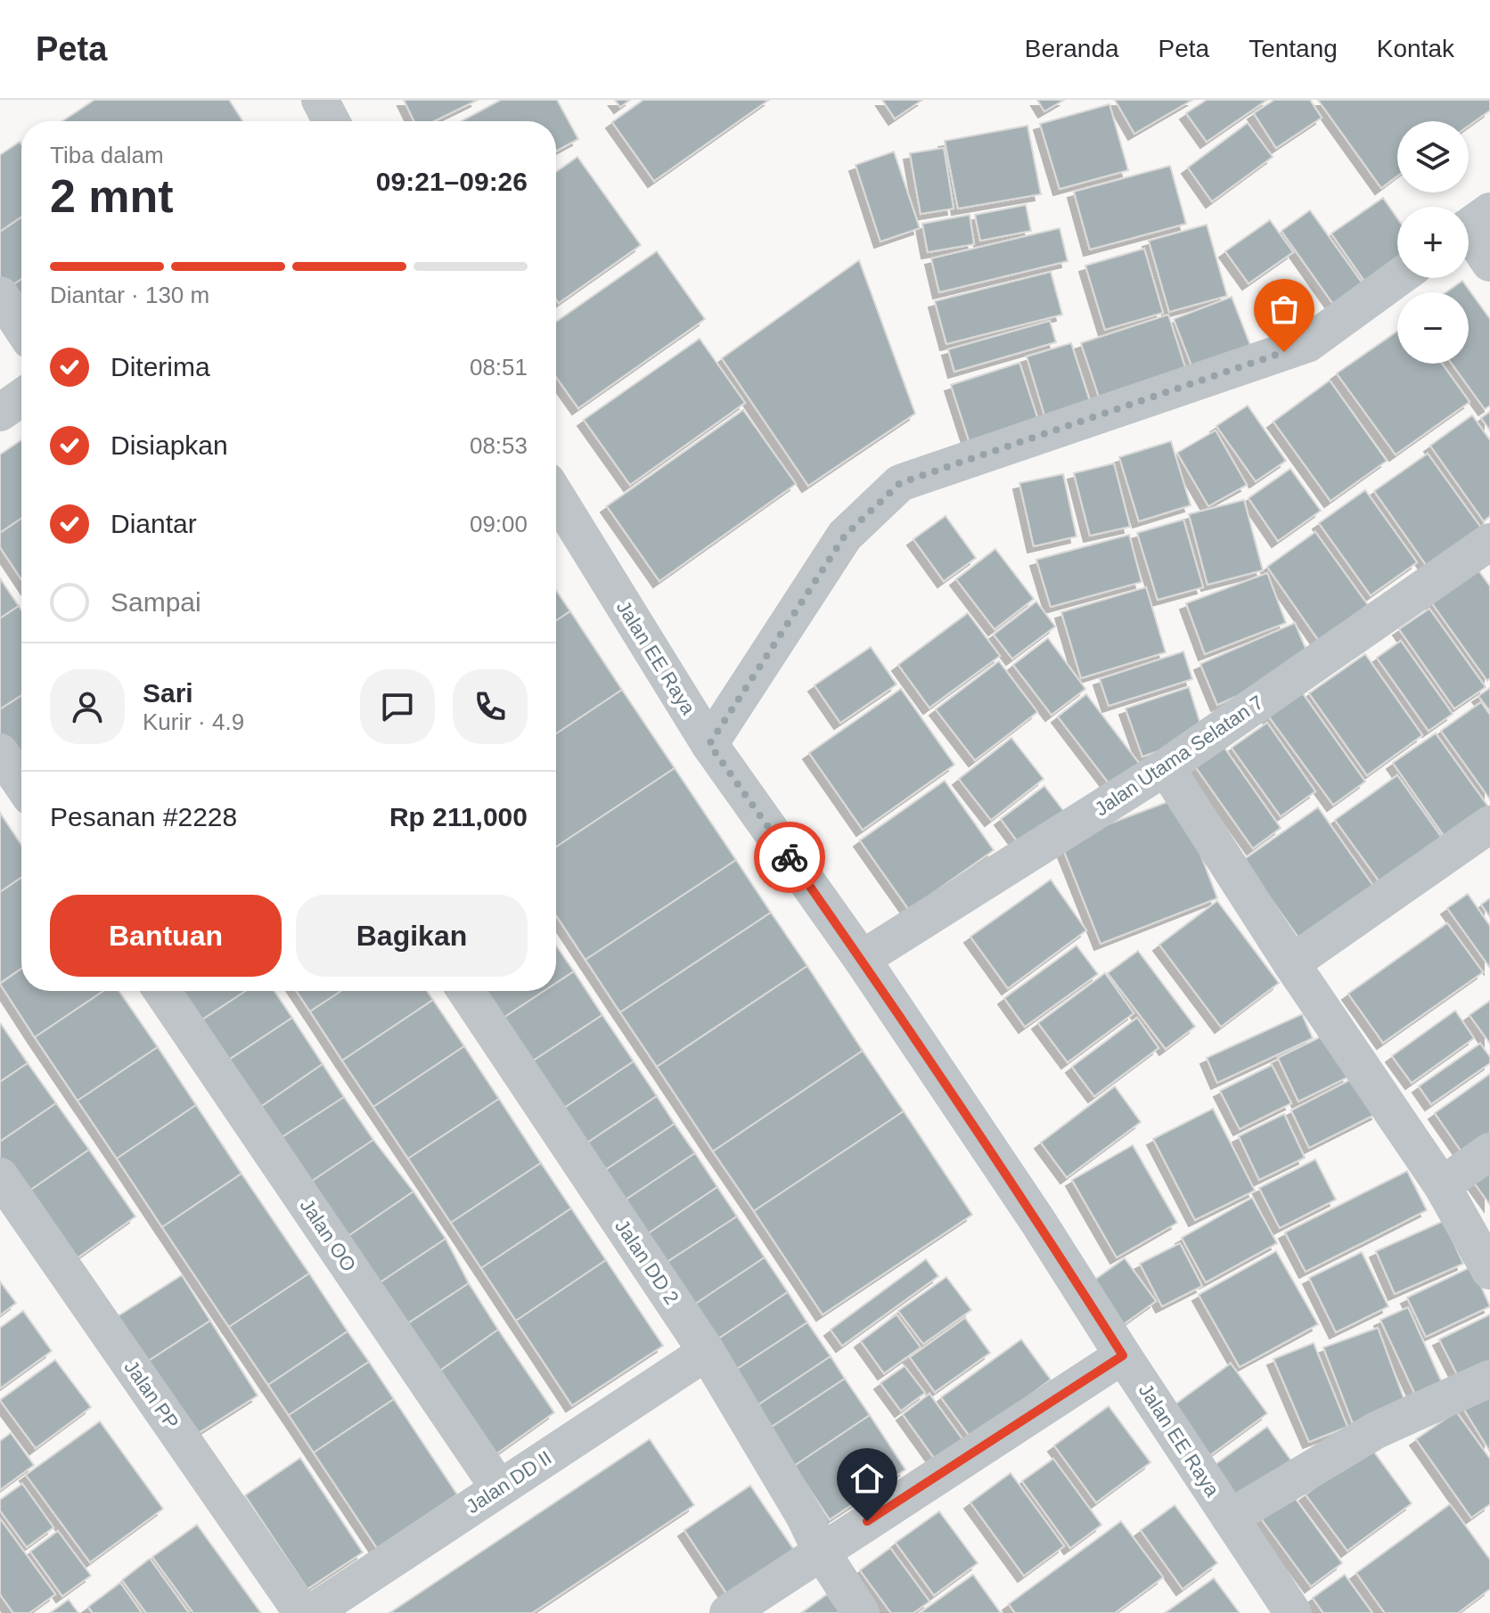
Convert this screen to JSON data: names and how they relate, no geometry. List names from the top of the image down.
{
  "streets": {
    "street": [
      "Jalan EE Raya",
      "Jalan Utama Selatan 7",
      "Jalan OO",
      "Jalan DD 2",
      "Jalan PP",
      "Jalan DD II"
    ]
  },
  "crossings": [
    ["Jalan EE Raya", "Jalan Utama Selatan 7"],
    ["Jalan OO", "Jalan DD II"],
    ["Jalan DD 2", "Jalan DD II"]
  ],
  "page": {
    "header": "Peta",
    "nav": [
      "Beranda",
      "Peta",
      "Tentang",
      "Kontak"
    ],
    "map_buttons": ["+", "−"],
    "heading": ["2 mnt", "Tiba dalam", "09:21–09:26"],
    "panel": [
      "Sari",
      "Kurir · 4.9",
      "Pesanan #2228",
      "Rp 211,000"
    ],
    "bar": "Diantar · 130 m",
    "list": [
      ["Diterima", "08:51"],
      ["Disiapkan", "08:53"],
      ["Diantar", "09:00"],
      "Sampai"
    ],
    "buttons": ["Bantuan", "Bagikan"]
  }
}
